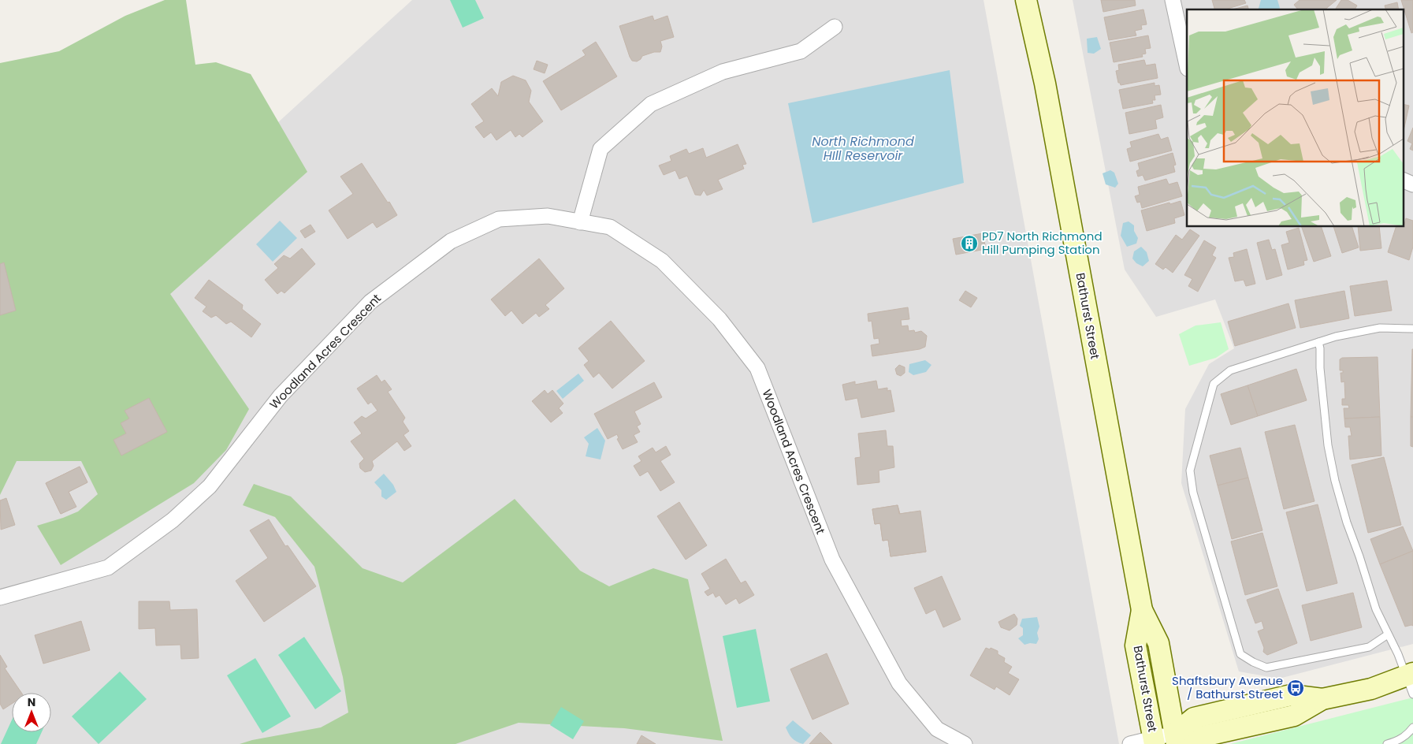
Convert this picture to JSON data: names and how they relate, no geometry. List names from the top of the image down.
{
  "streets": {
    "main road": ["Bathurst Street"],
    "street": ["Woodland Acres Crescent"]
  },
  "water": ["North Richmond HIll Reservoir"],
  "places": {
    "building": ["PD7 North Richmond Hill Pumping Station"],
    "bus stop": ["Shaftsbury Avenue / Bathurst Street"]
  },
  "north": "top"
}
